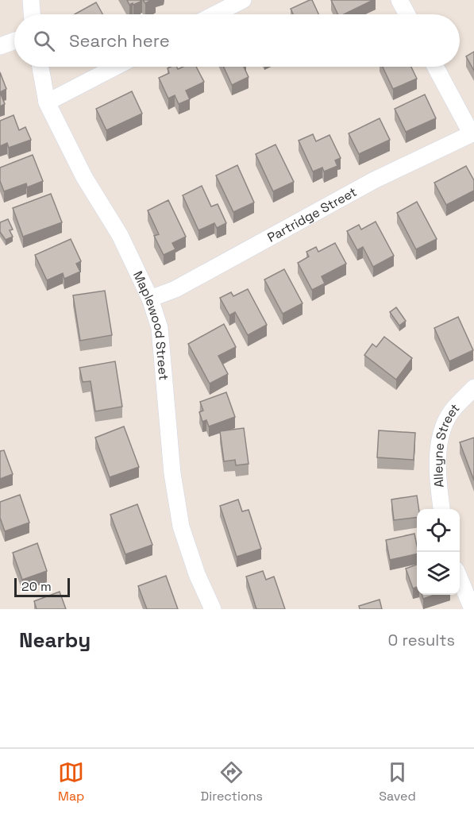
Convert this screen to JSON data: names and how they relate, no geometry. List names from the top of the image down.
{
  "streets": {
    "street": ["Partridge Street", "Maplewood Street", "Alleyne Street"]
  },
  "crossings": [
    ["Partridge Street", "Maplewood Street"]
  ],
  "scale_bar": "20 m",
  "page": {
    "search": "Search here",
    "scale": "20 m",
    "heading": ["Nearby", "0 results"],
    "nav": ["Map", "Directions", "Saved"]
  }
}
